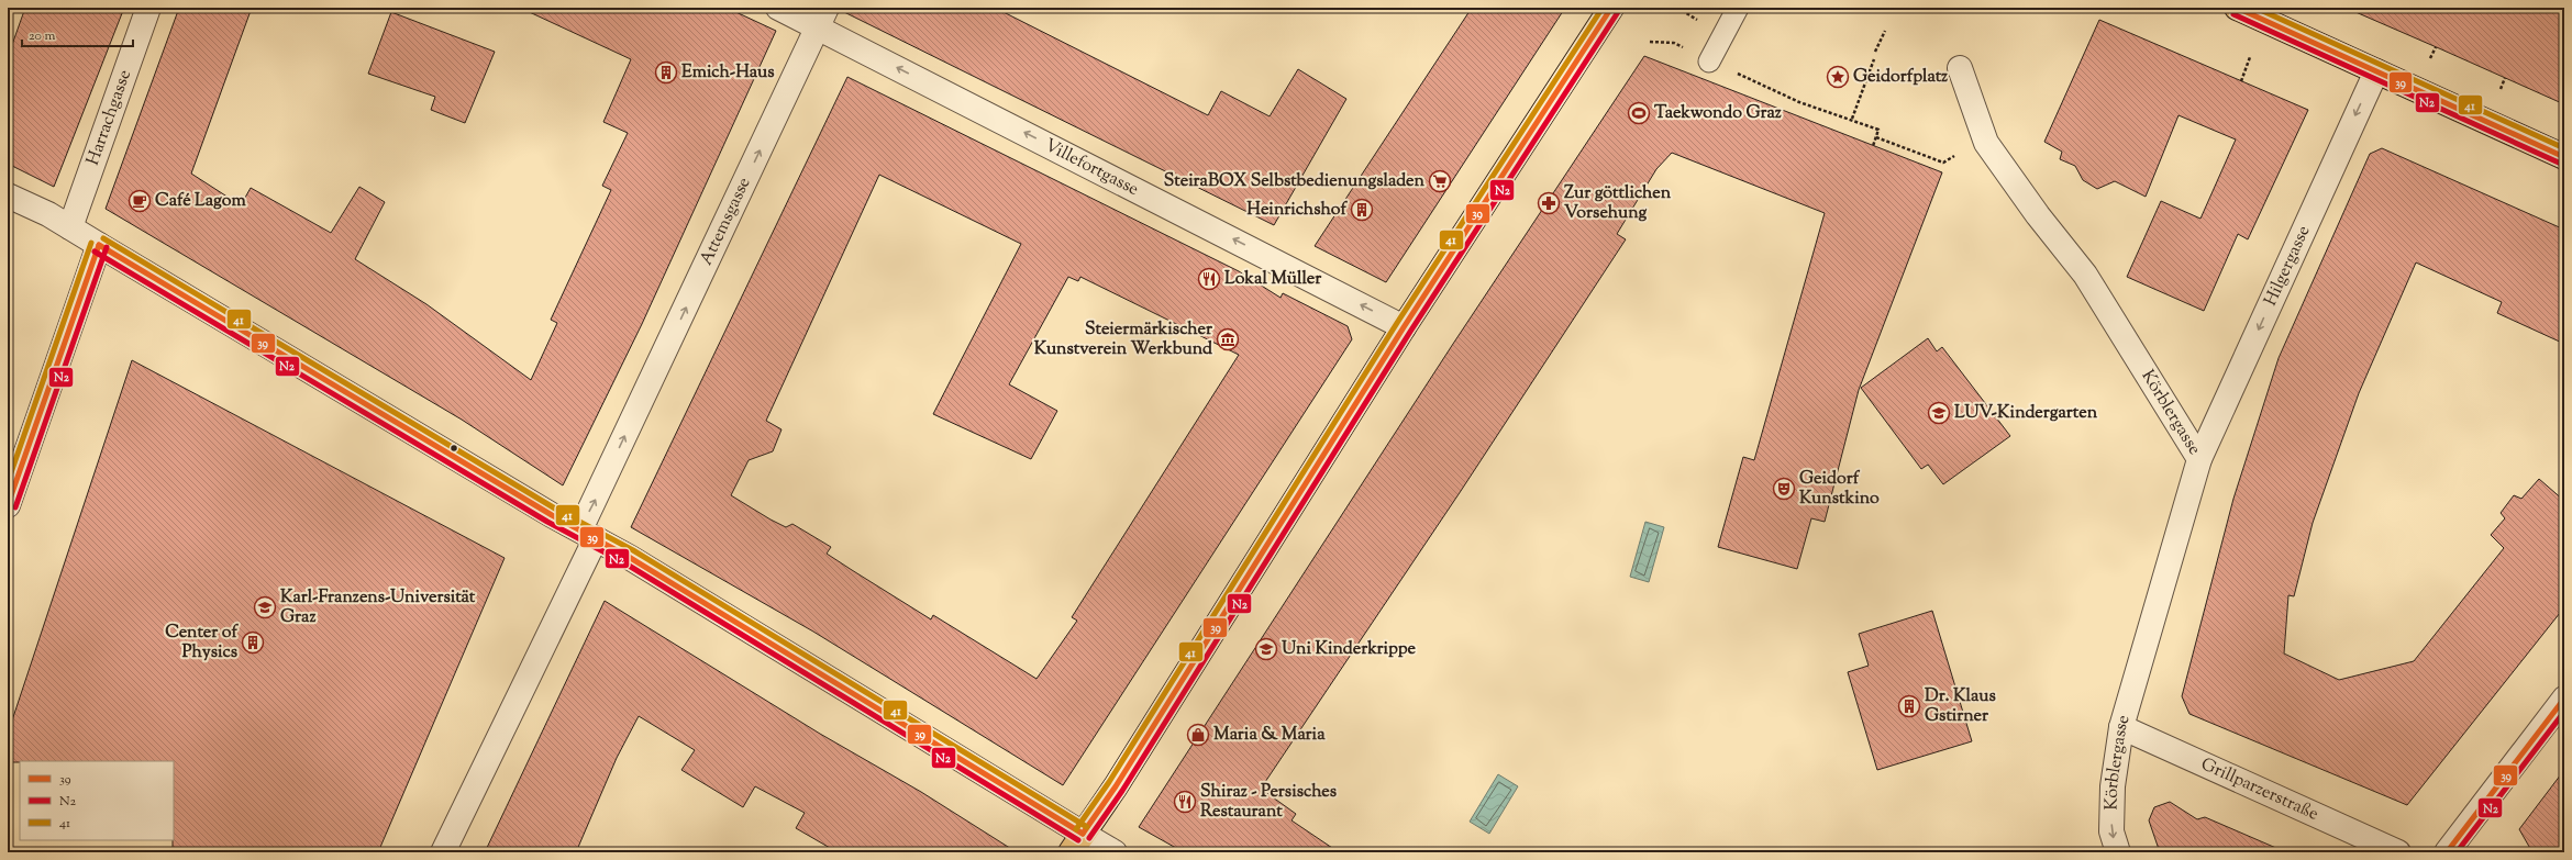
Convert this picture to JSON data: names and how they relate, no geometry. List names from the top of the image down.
{
  "streets": {
    "street": [
      "Harrachgasse",
      "Villefortgasse",
      "Attemsgasse",
      "Hilgergasse",
      "Körblergasse",
      "Grillparzerstraße"
    ]
  },
  "crossings": [
    ["Villefortgasse", "Attemsgasse"],
    ["Hilgergasse", "Körblergasse"],
    ["Körblergasse", "Grillparzerstraße"]
  ],
  "one_way": ["Villefortgasse", "Attemsgasse", "Hilgergasse"],
  "places": {
    "building": [
      "Emich-Haus",
      "Heinrichshof",
      "Center of Physics",
      "Dr. Klaus Gstirner"
    ],
    "place": ["Geidorfplatz"],
    "sports": ["Taekwondo Graz"],
    "supermarket": ["SteiraBOX Selbstbedienungsladen"],
    "cafe": ["Café Lagom"],
    "pharmacy": ["Zur göttlichen Vorsehung"],
    "restaurant": ["Lokal Müller", "Shiraz - Persisches Restaurant"],
    "museum": ["Steiermärkischer Kunstverein Werkbund"],
    "school or university": ["LUV-Kindergarten", "Karl-Franzens-Universität Graz", "Uni Kinderkrippe"],
    "theatre": ["Geidorf Kunstkino"],
    "shop": ["Maria & Maria"]
  },
  "lines": ["transit line 39", "transit line 41", "transit line N2"],
  "legend": ["39", "N2", "41"],
  "scale_bar": "20 m"
}
